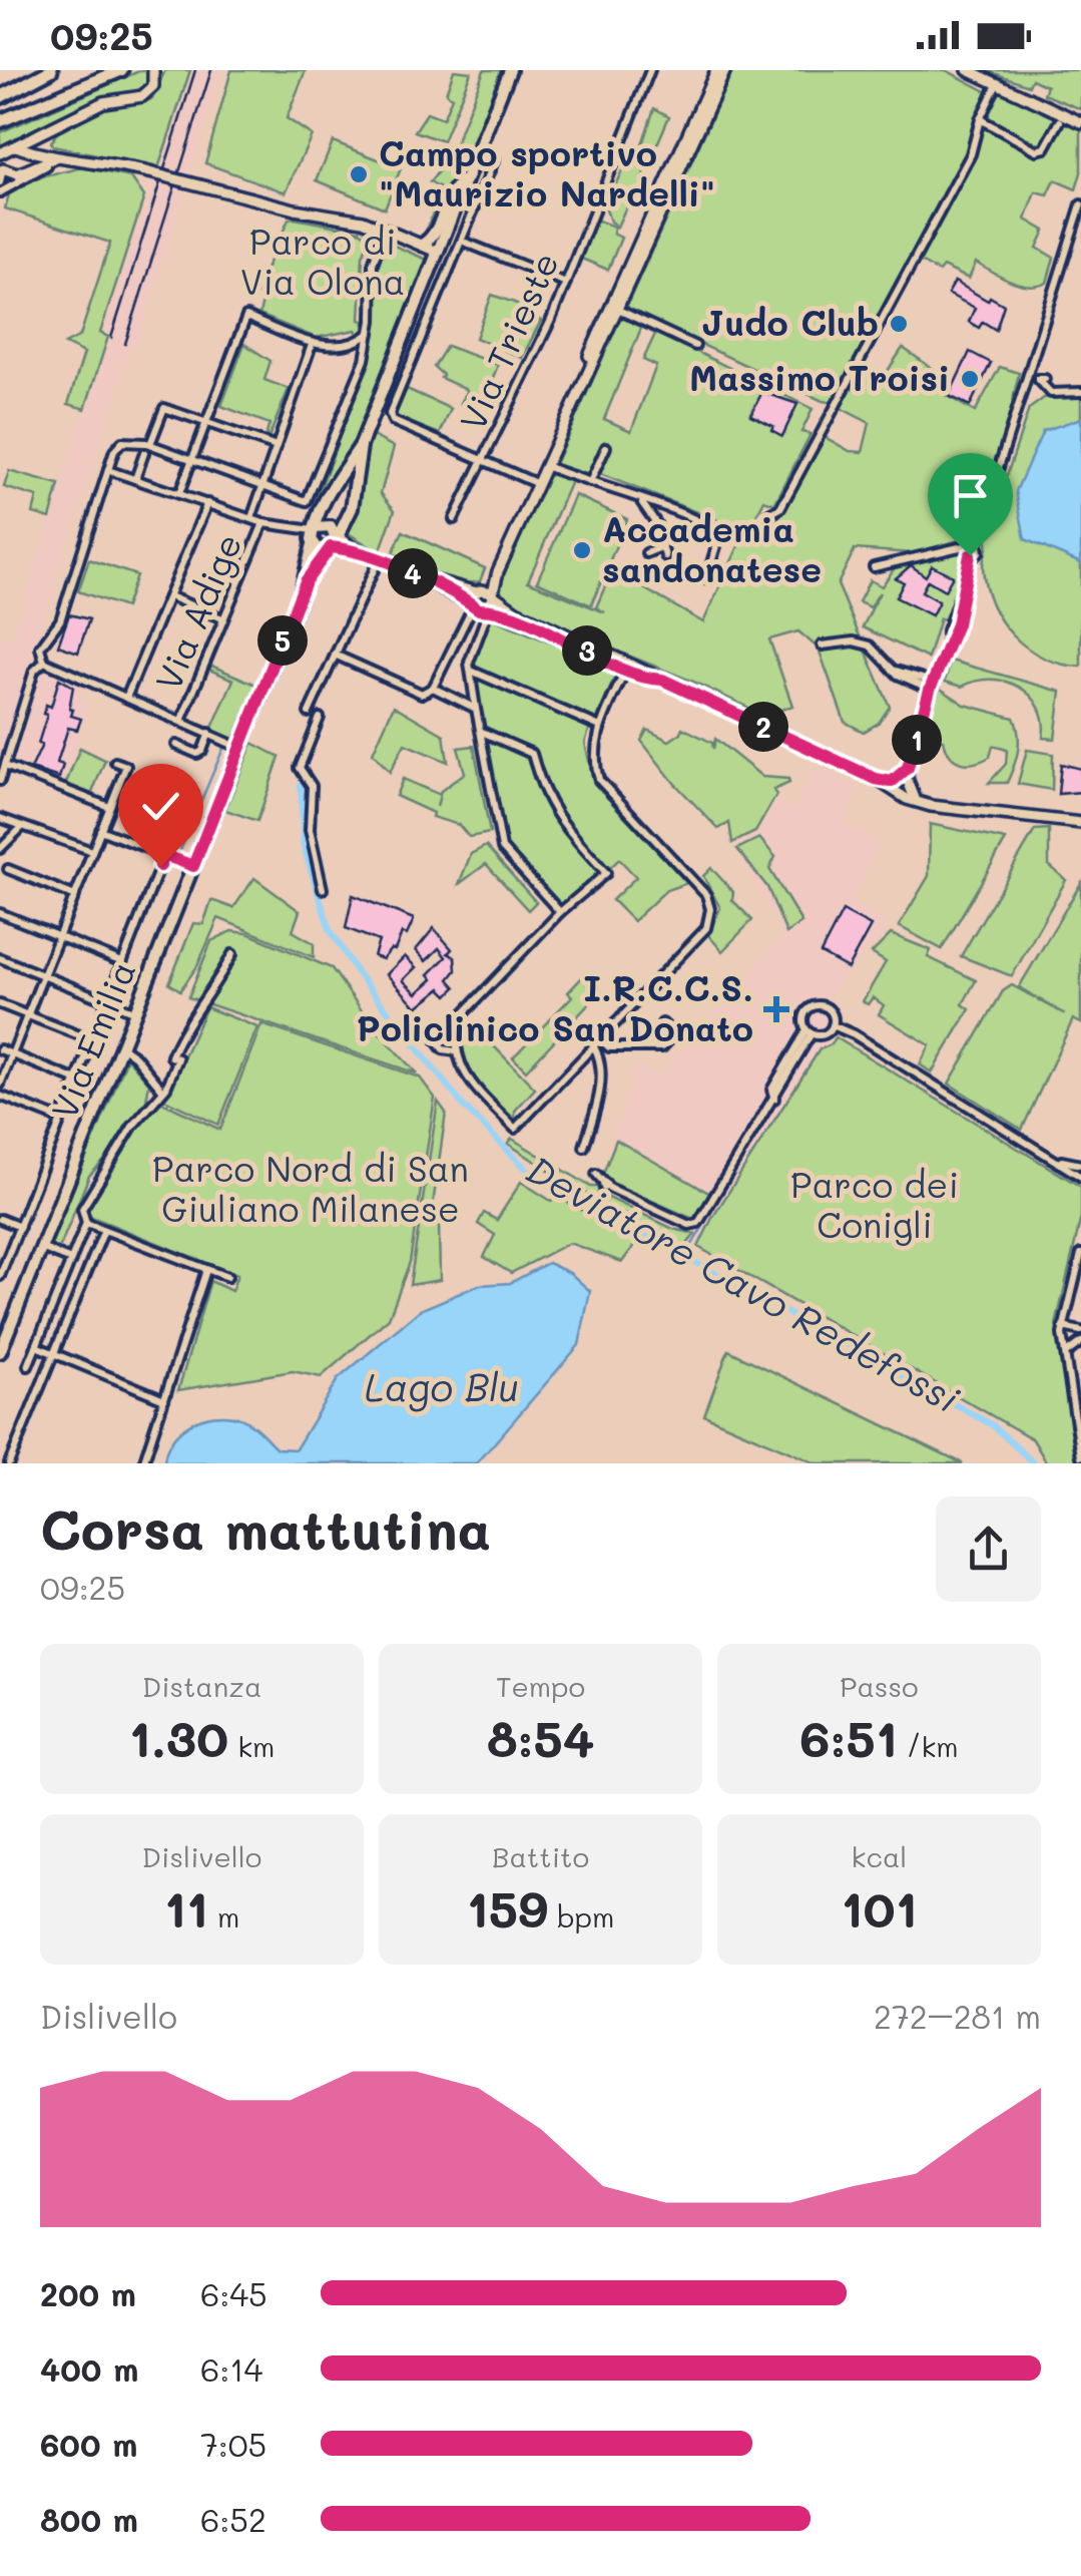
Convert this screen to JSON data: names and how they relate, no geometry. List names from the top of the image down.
{
  "streets": {
    "main road": ["Via Emilia"],
    "street": ["Via Trieste", "Via Adige"]
  },
  "water": ["Deviatore Cavo Redefossi", "Lago Blu"],
  "parks": ["Parco di Via Olona", "Parco Nord di San Giuliano Milanese", "Parco dei Conigli"],
  "places": {
    "other": [
      "Campo sportivo \"Maurizio Nardelli\"",
      "Judo Club",
      "Massimo Troisi",
      "Accademia sandonatese"
    ],
    "health": ["I.R.C.C.S. Policlinico San Donato"]
  },
  "page": {
    "status": "09:25",
    "pins": [
      "4",
      "5",
      "3",
      "2",
      "1"
    ],
    "heading": ["Corsa mattutina", "09:25"],
    "stats": [
      ["Distanza", "1.30 km"],
      ["Tempo", "8:54"],
      ["Passo", "6:51 /km"],
      ["Dislivello", "11 m"],
      ["Battito", "159 bpm"],
      ["kcal", "101"]
    ],
    "chart": ["Dislivello", "272–281 m"],
    "list": [
      {
        "name": "200 m",
        "note": "6:45"
      },
      {
        "name": "400 m",
        "note": "6:14"
      },
      {
        "name": "600 m",
        "note": "7:05"
      },
      {
        "name": "800 m",
        "note": "6:52"
      }
    ]
  }
}
